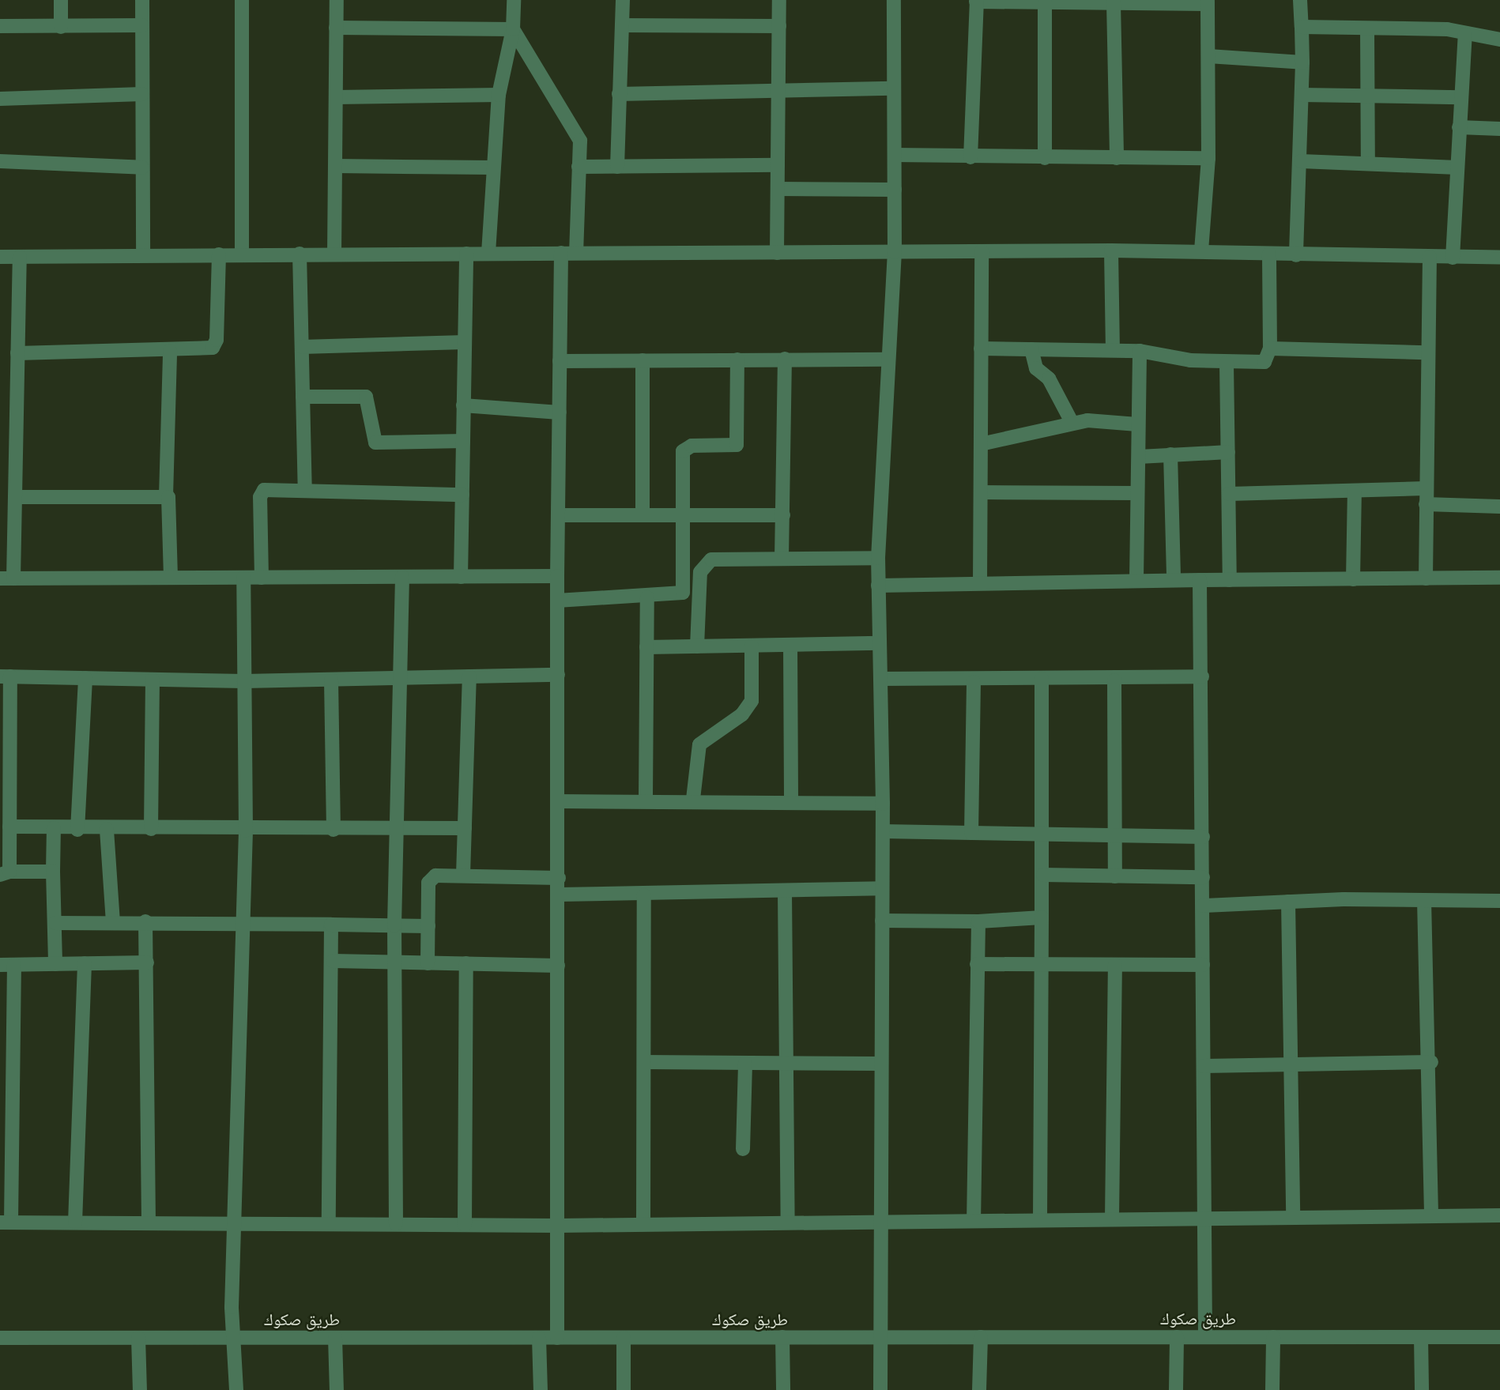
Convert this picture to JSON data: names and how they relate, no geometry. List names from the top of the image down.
{
  "streets": {
    "street": ["طريق صكوك"]
  }
}
